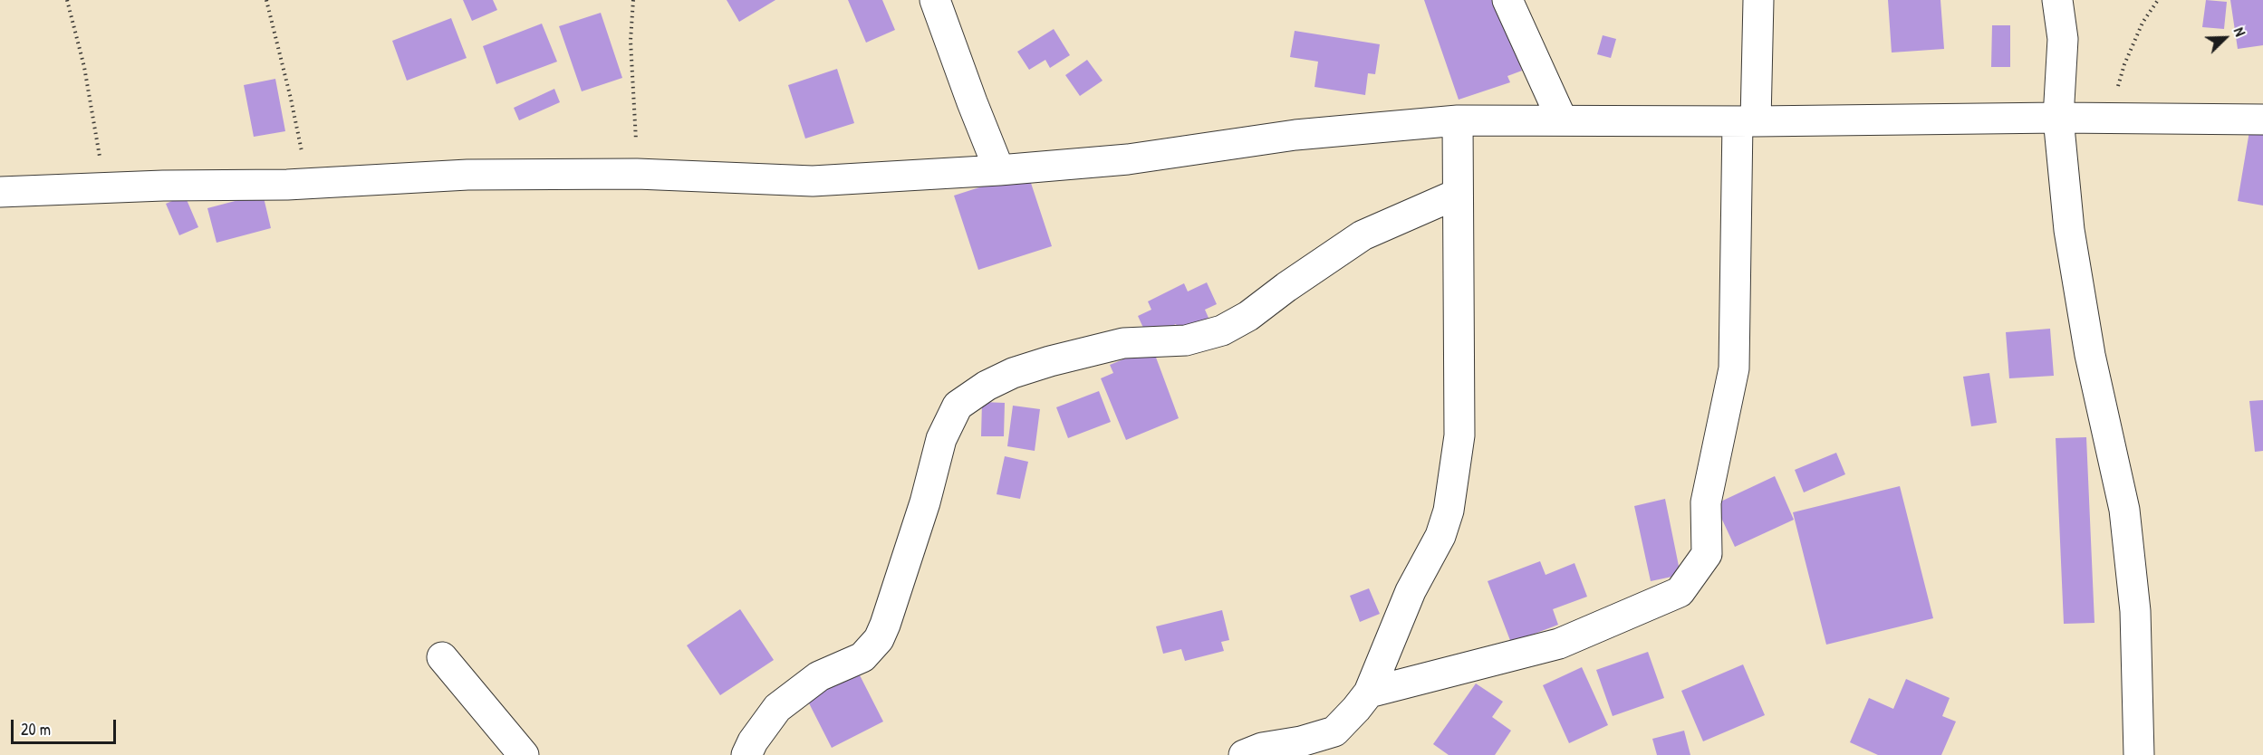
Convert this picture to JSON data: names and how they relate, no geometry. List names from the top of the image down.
{
  "scale_bar": "20 m",
  "north": "top right"
}
